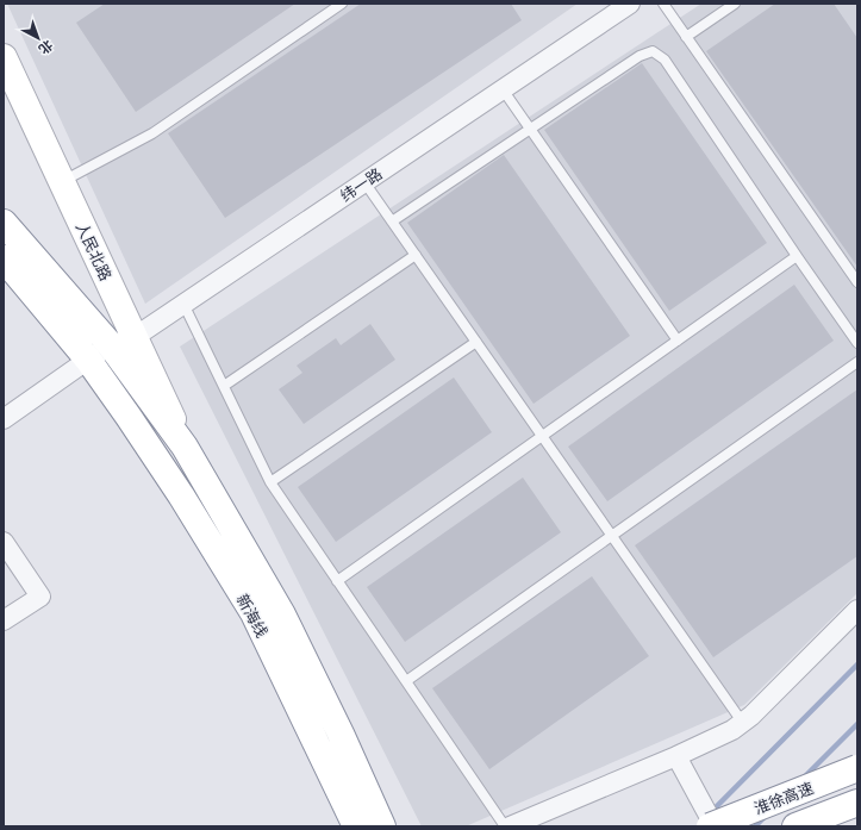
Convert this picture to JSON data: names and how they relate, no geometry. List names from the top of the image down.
{
  "streets": {
    "main road": ["人民北路", "新海线", "淮徐高速"],
    "street": ["纬一路"]
  },
  "crossings": [
    ["纬一路", "人民北路"],
    ["纬一路", "新海线"],
    ["人民北路", "新海线"]
  ],
  "north": "bottom right"
}
